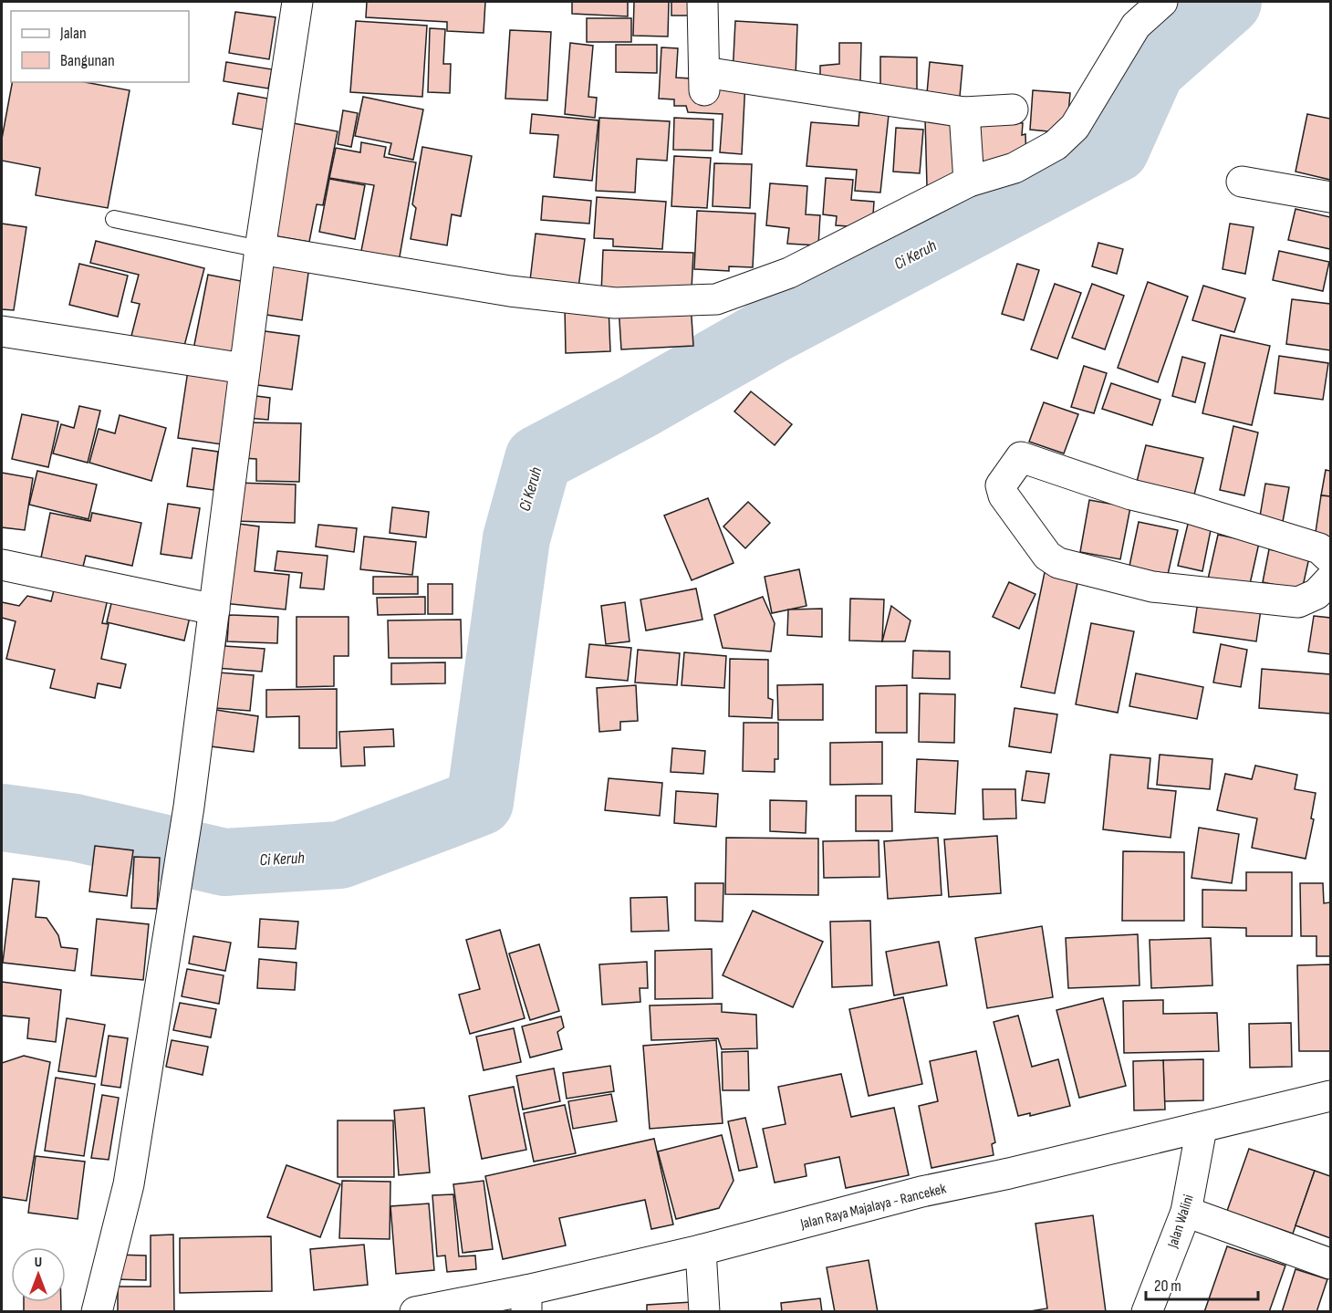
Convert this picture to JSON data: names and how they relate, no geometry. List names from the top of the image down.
{
  "streets": {
    "street": ["Jalan Raya Majalaya - Rancekek", "Jalan Walini"]
  },
  "crossings": [
    ["Jalan Raya Majalaya - Rancekek", "Jalan Walini"]
  ],
  "water": ["Ci Keruh"],
  "legend": ["Jalan", "Bangunan"],
  "scale_bar": "20 m",
  "north": "top"
}
